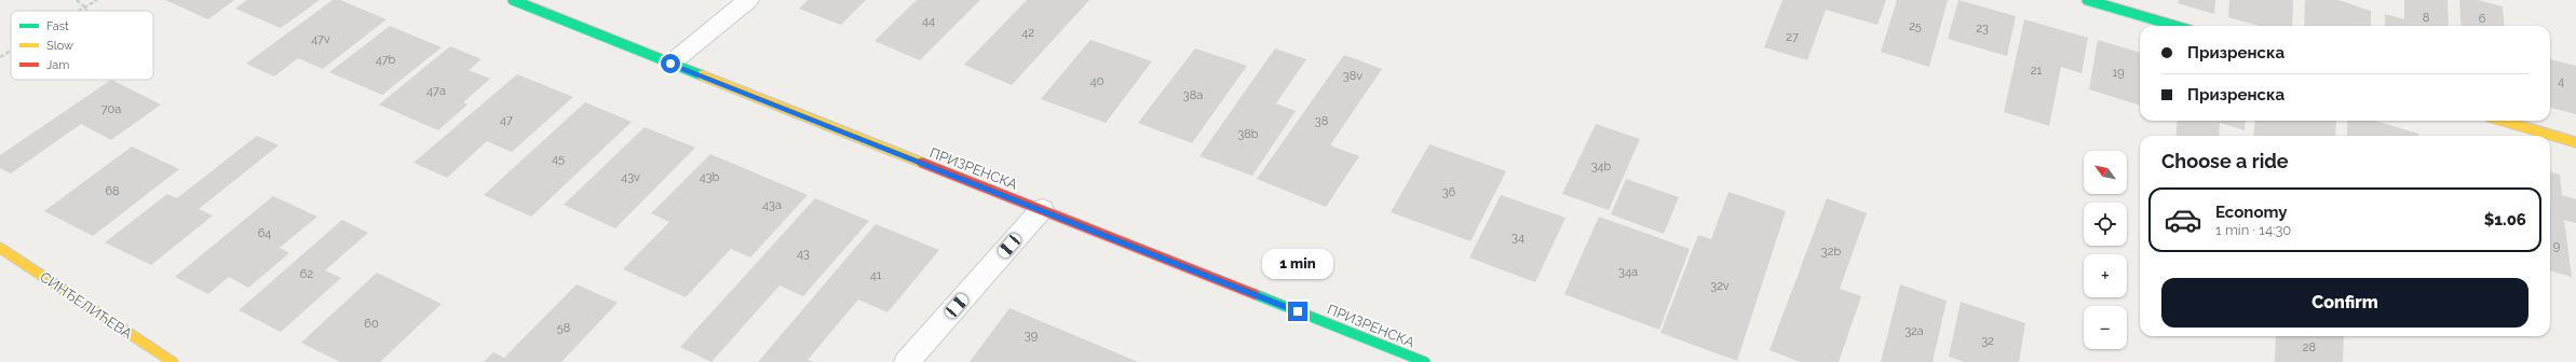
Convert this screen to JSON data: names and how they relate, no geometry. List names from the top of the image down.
{
  "streets": {
    "street": ["ПРИЗРЕНСКА", "СИНЂЕЛИЋЕВА"]
  },
  "house_numbers": [
    "8",
    "6",
    "44",
    "25",
    "23",
    "42",
    "27",
    "47v",
    "47b",
    "21",
    "19",
    "38v",
    "40",
    "4",
    "47a",
    "38a",
    "70a",
    "47",
    "38",
    "38b",
    "45",
    "34b",
    "43v",
    "43b",
    "68",
    "36",
    "43a",
    "64",
    "34",
    "9",
    "32b",
    "43",
    "34a",
    "62",
    "41",
    "32v",
    "60",
    "58",
    "32a",
    "39",
    "32",
    "28"
  ],
  "legend": ["Fast", "Slow", "Jam"],
  "north": "top left",
  "page": {
    "banner": ["Призренска", "Призренска"],
    "heading": "Choose a ride",
    "map_buttons": ["+", "−"],
    "list": [
      {
        "name": "Economy",
        "note": "1 min · 14:30",
        "value": "$1.06"
      }
    ],
    "bubble": "1 min",
    "buttons": "Confirm"
  }
}
